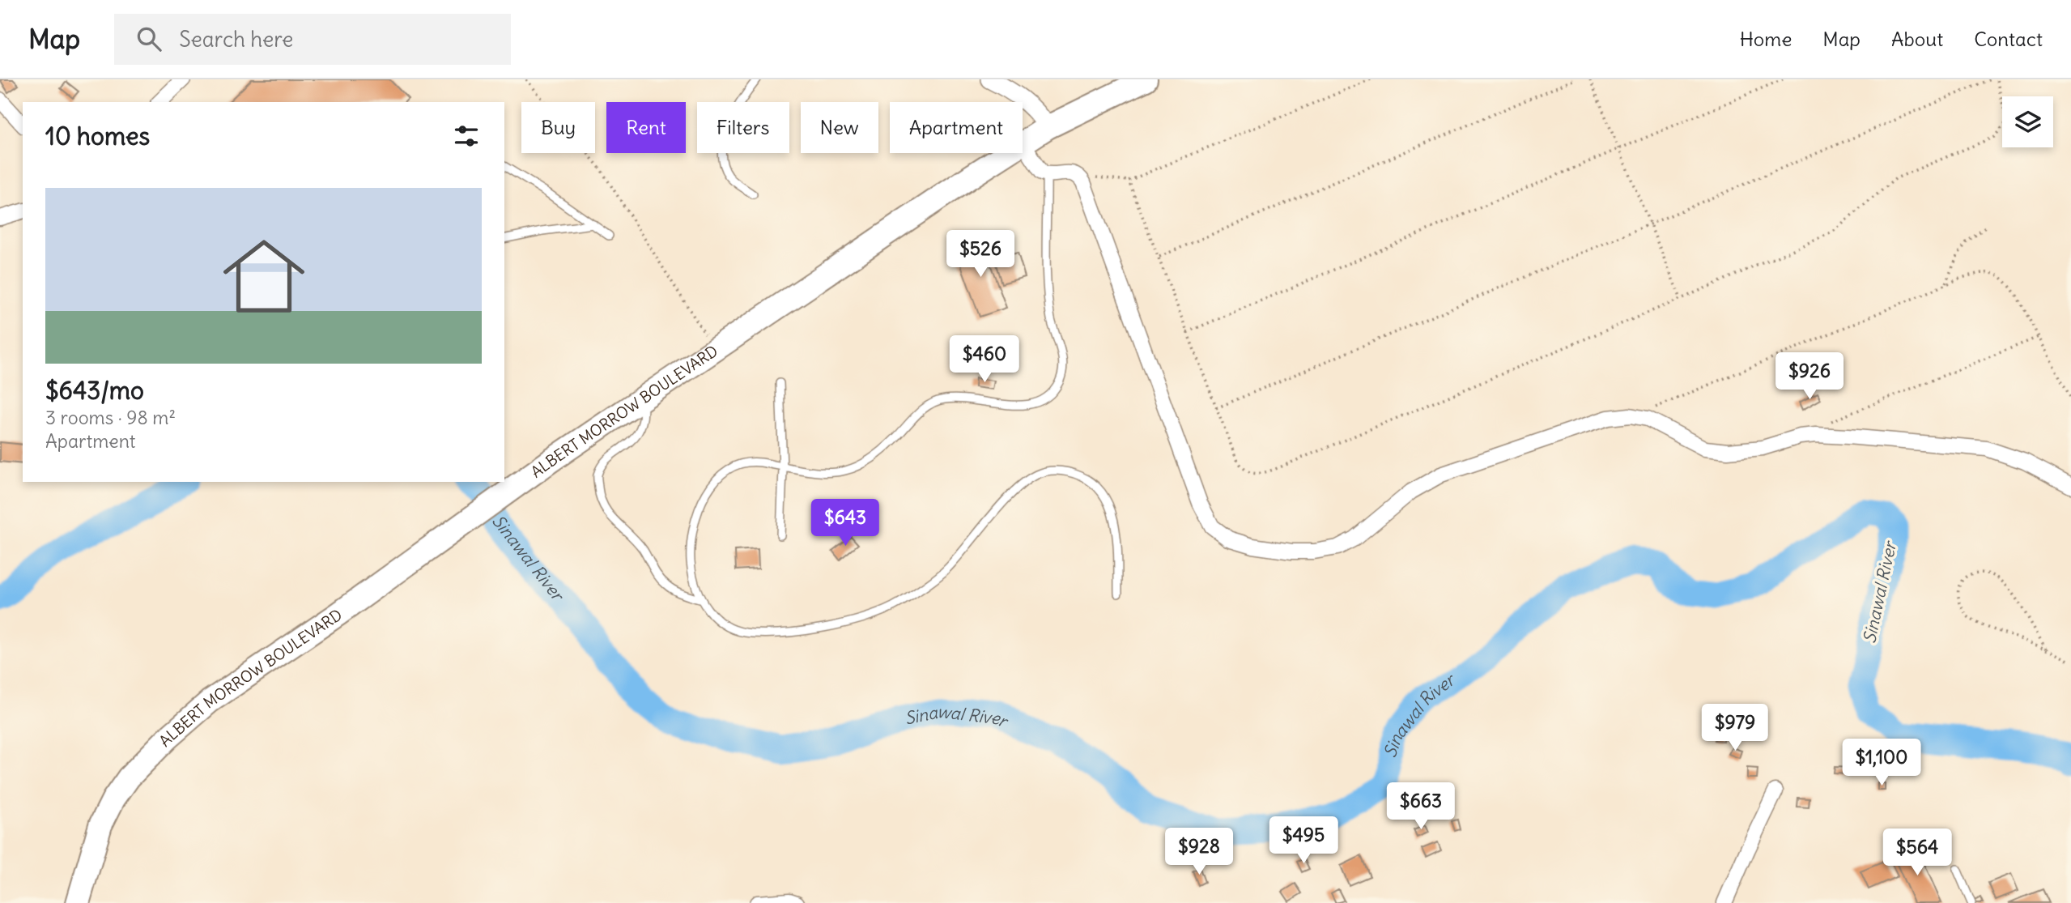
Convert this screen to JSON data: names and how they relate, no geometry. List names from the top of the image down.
{
  "streets": {
    "main road": ["ALBERT MORROW BOULEVARD"]
  },
  "water": ["Sinawal River"],
  "page": {
    "header": "Map",
    "search": "Search here",
    "nav": [
      "Home",
      "Map",
      "About",
      "Contact"
    ],
    "chip": [
      "Buy",
      "Rent",
      "Filters",
      "New",
      "Apartment"
    ],
    "heading": "10 homes",
    "list": [
      {
        "name": "$643/mo",
        "note": "3 rooms · 98 m² · Apartment"
      }
    ],
    "price": [
      "$526",
      "$460",
      "$926",
      "$643",
      "$979",
      "$1,100",
      "$663",
      "$495",
      "$928",
      "$564"
    ]
  }
}
